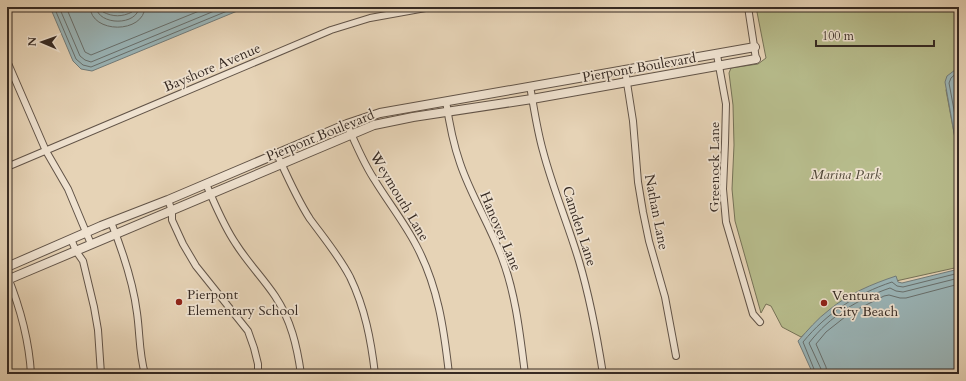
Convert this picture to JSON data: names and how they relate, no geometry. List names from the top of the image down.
{
  "streets": {
    "street": [
      "Bayshore Avenue",
      "Pierpont Boulevard",
      "Greenock Lane",
      "Weymouth Lane",
      "Nathan Lane",
      "Camden Lane",
      "Hanover Lane"
    ]
  },
  "crossings": [
    ["Pierpont Boulevard", "Greenock Lane"],
    ["Pierpont Boulevard", "Weymouth Lane"],
    ["Pierpont Boulevard", "Nathan Lane"],
    ["Pierpont Boulevard", "Camden Lane"],
    ["Pierpont Boulevard", "Hanover Lane"]
  ],
  "parks": ["Marina Park"],
  "places": ["Pierpont Elementary School", "Ventura City Beach"],
  "scale_bar": "100 m",
  "north": "left"
}
